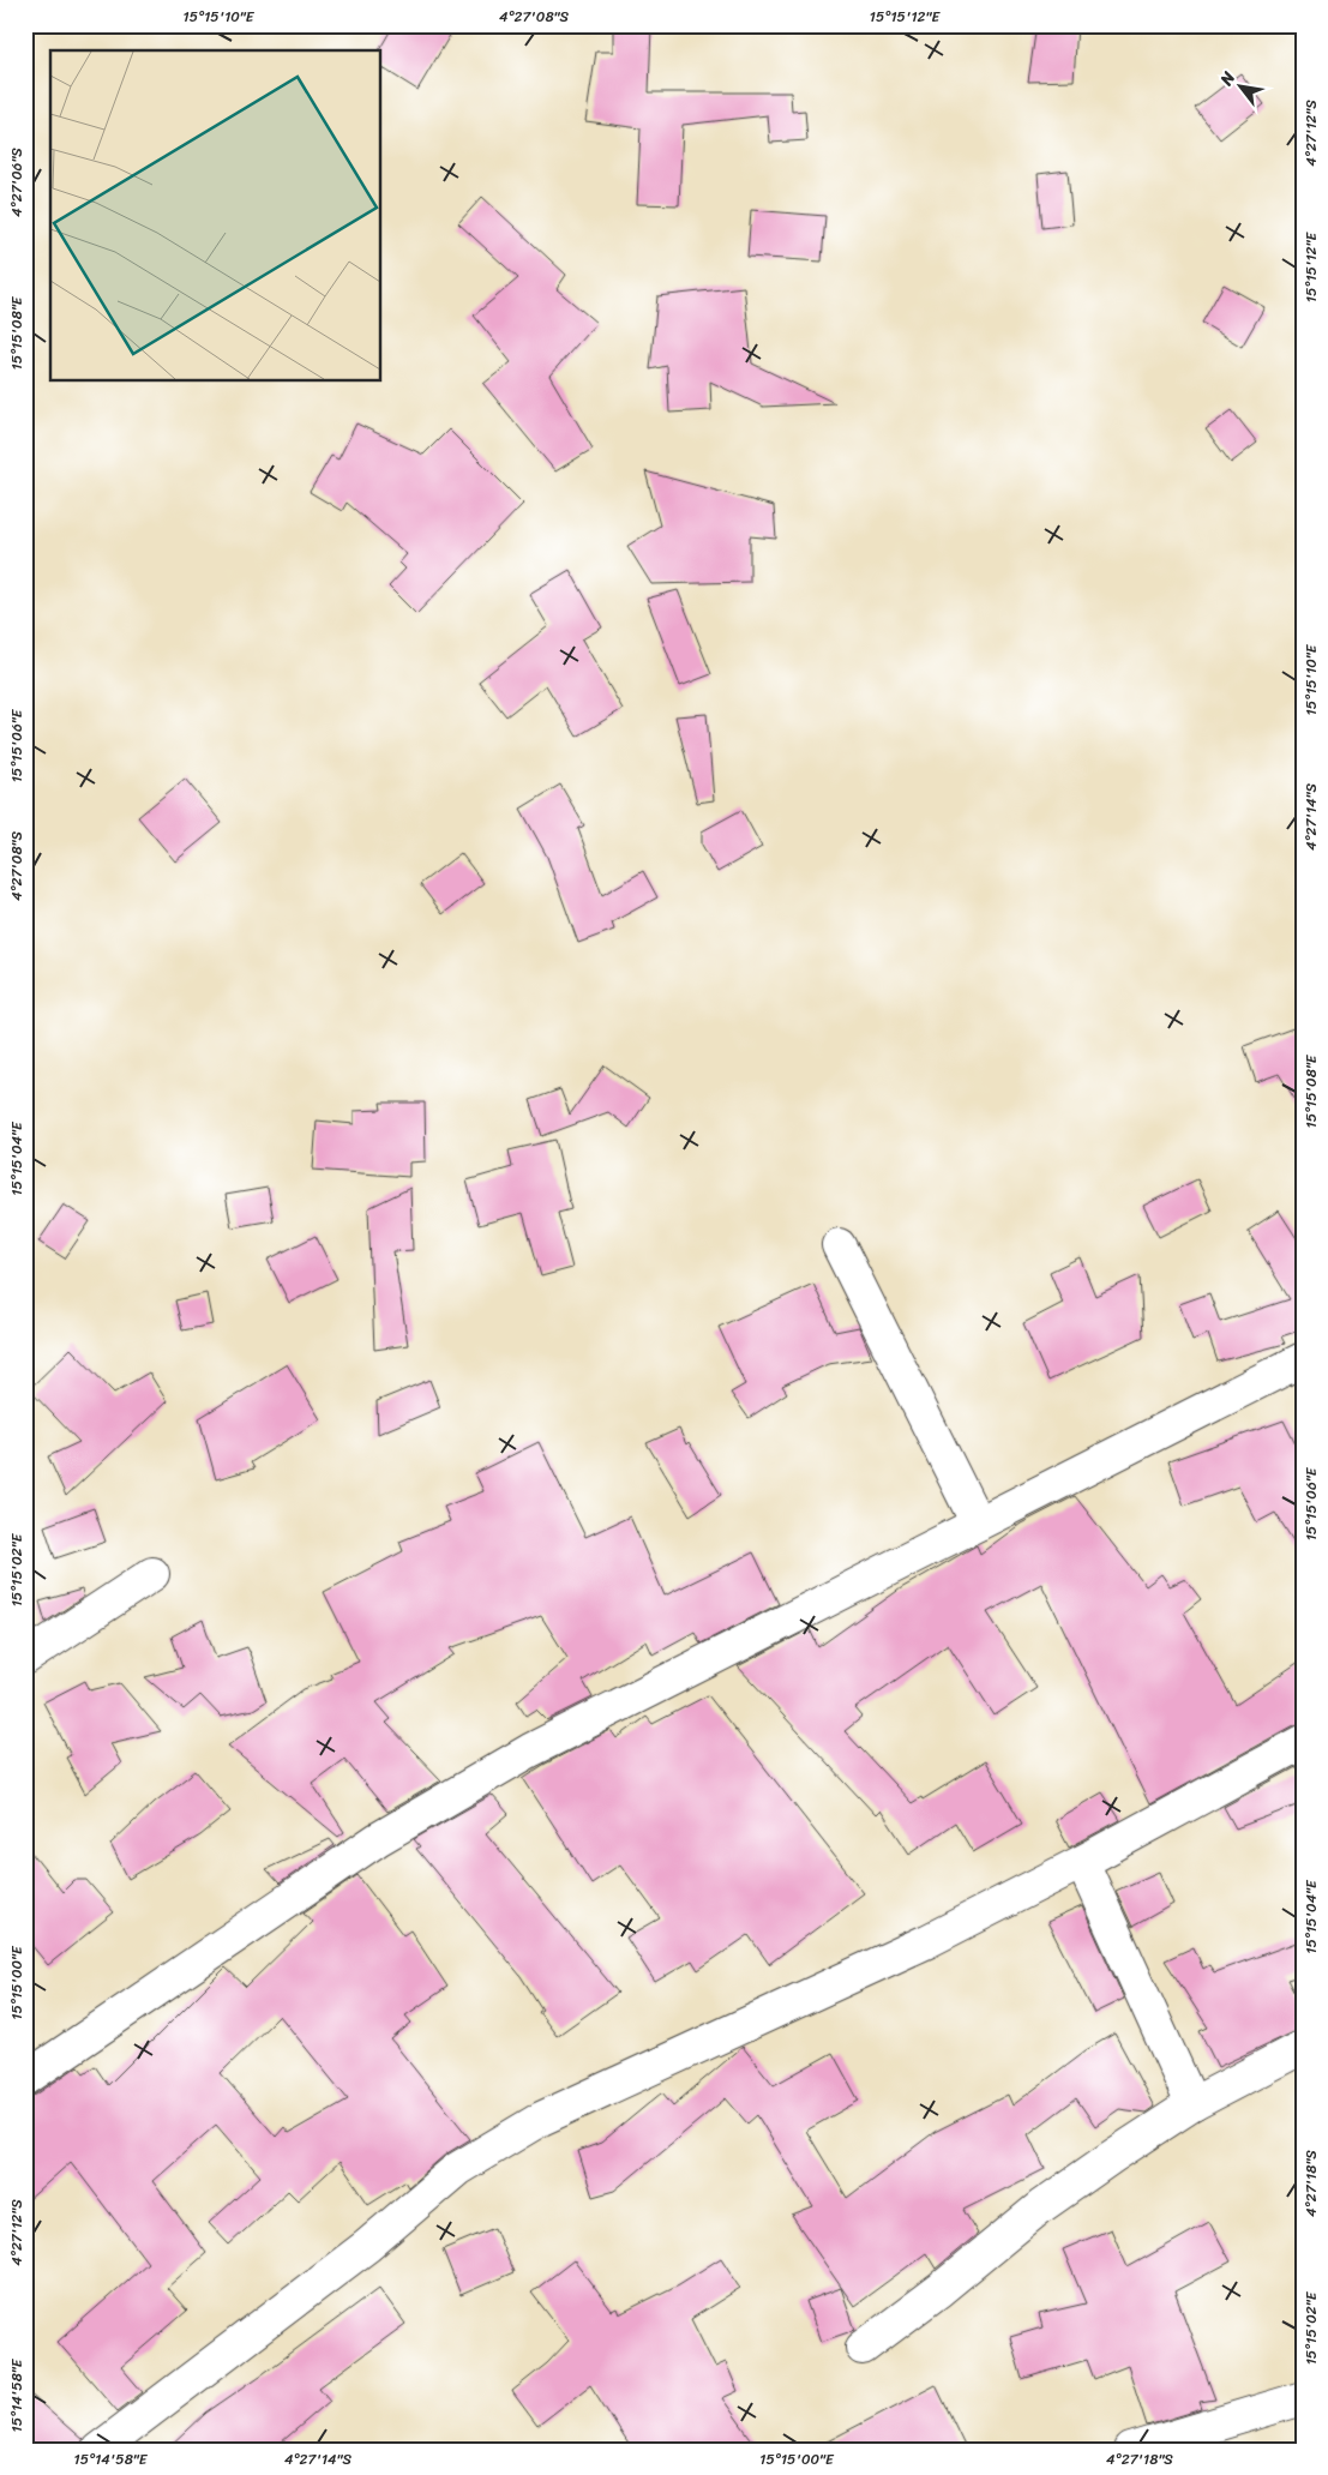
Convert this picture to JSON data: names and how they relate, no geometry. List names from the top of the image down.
{
  "north": "top left",
  "coordinates": [
    "15°15'10\"E",
    "4°27'08\"S",
    "15°15'12\"E",
    "4°27'12\"S",
    "4°27'06\"S",
    "15°15'08\"E",
    "15°15'06\"E",
    "4°27'14\"S",
    "15°15'04\"E",
    "15°15'02\"E",
    "15°15'00\"E",
    "4°27'18\"S",
    "15°14'58\"E"
  ]
}
